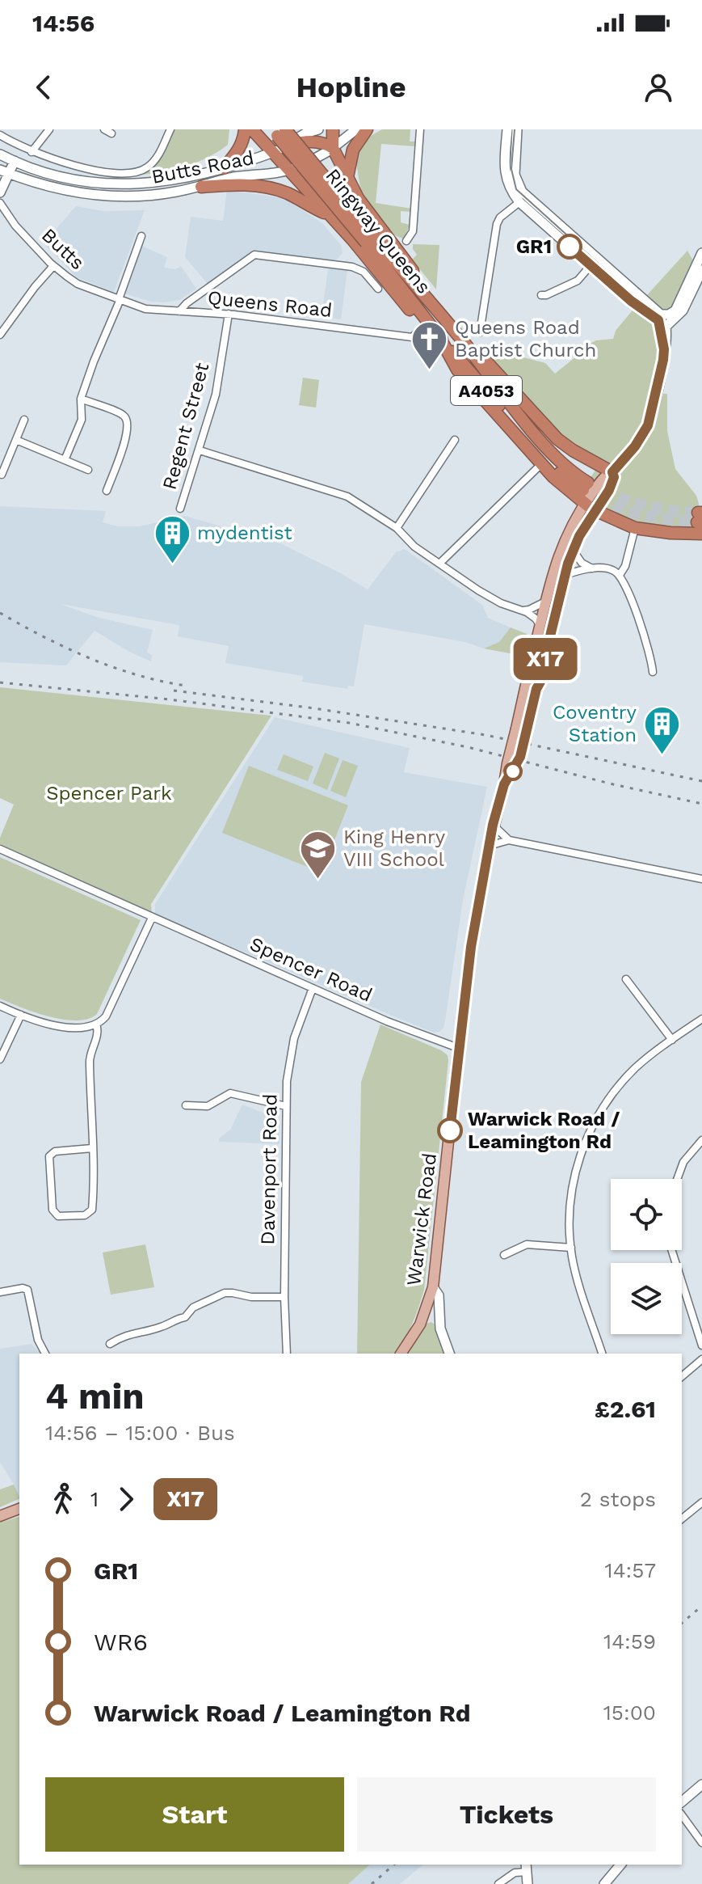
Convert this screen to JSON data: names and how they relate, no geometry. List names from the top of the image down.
{
  "streets": {
    "highway": ["Ringway Queens", "A4053"],
    "main road": ["Butts Road", "Warwick Road"],
    "street": [
      "Butts",
      "Queens Road",
      "Regent Street",
      "Spencer Road",
      "Davenport Road"
    ]
  },
  "crossings": [
    ["Ringway Queens", "A4053"],
    ["Butts", "Queens Road"],
    ["Queens Road", "Regent Street"],
    ["A4053", "Warwick Road"],
    ["Spencer Road", "Davenport Road"],
    ["Spencer Road", "Warwick Road"]
  ],
  "parks": ["Spencer Park"],
  "places": {
    "other": ["GR1", "Warwick Road / Leamington Rd"],
    "church": ["Queens Road Baptist Church"],
    "building": ["mydentist", "Coventry Station"],
    "school or university": ["King Henry VIII School"]
  },
  "lines": ["bus line X17"],
  "page": {
    "status": "14:56",
    "header": "Hopline",
    "on_map": "X17",
    "heading": ["4 min", "14:56 – 15:00 · Bus", "£2.61"],
    "legs": ["1", "X17", "2 stops"],
    "list": [
      {
        "name": "GR1",
        "value": "14:57"
      },
      {
        "name": "WR6",
        "value": "14:59"
      },
      {
        "name": "Warwick Road / Leamington Rd",
        "value": "15:00"
      }
    ],
    "buttons": ["Start", "Tickets"]
  }
}
